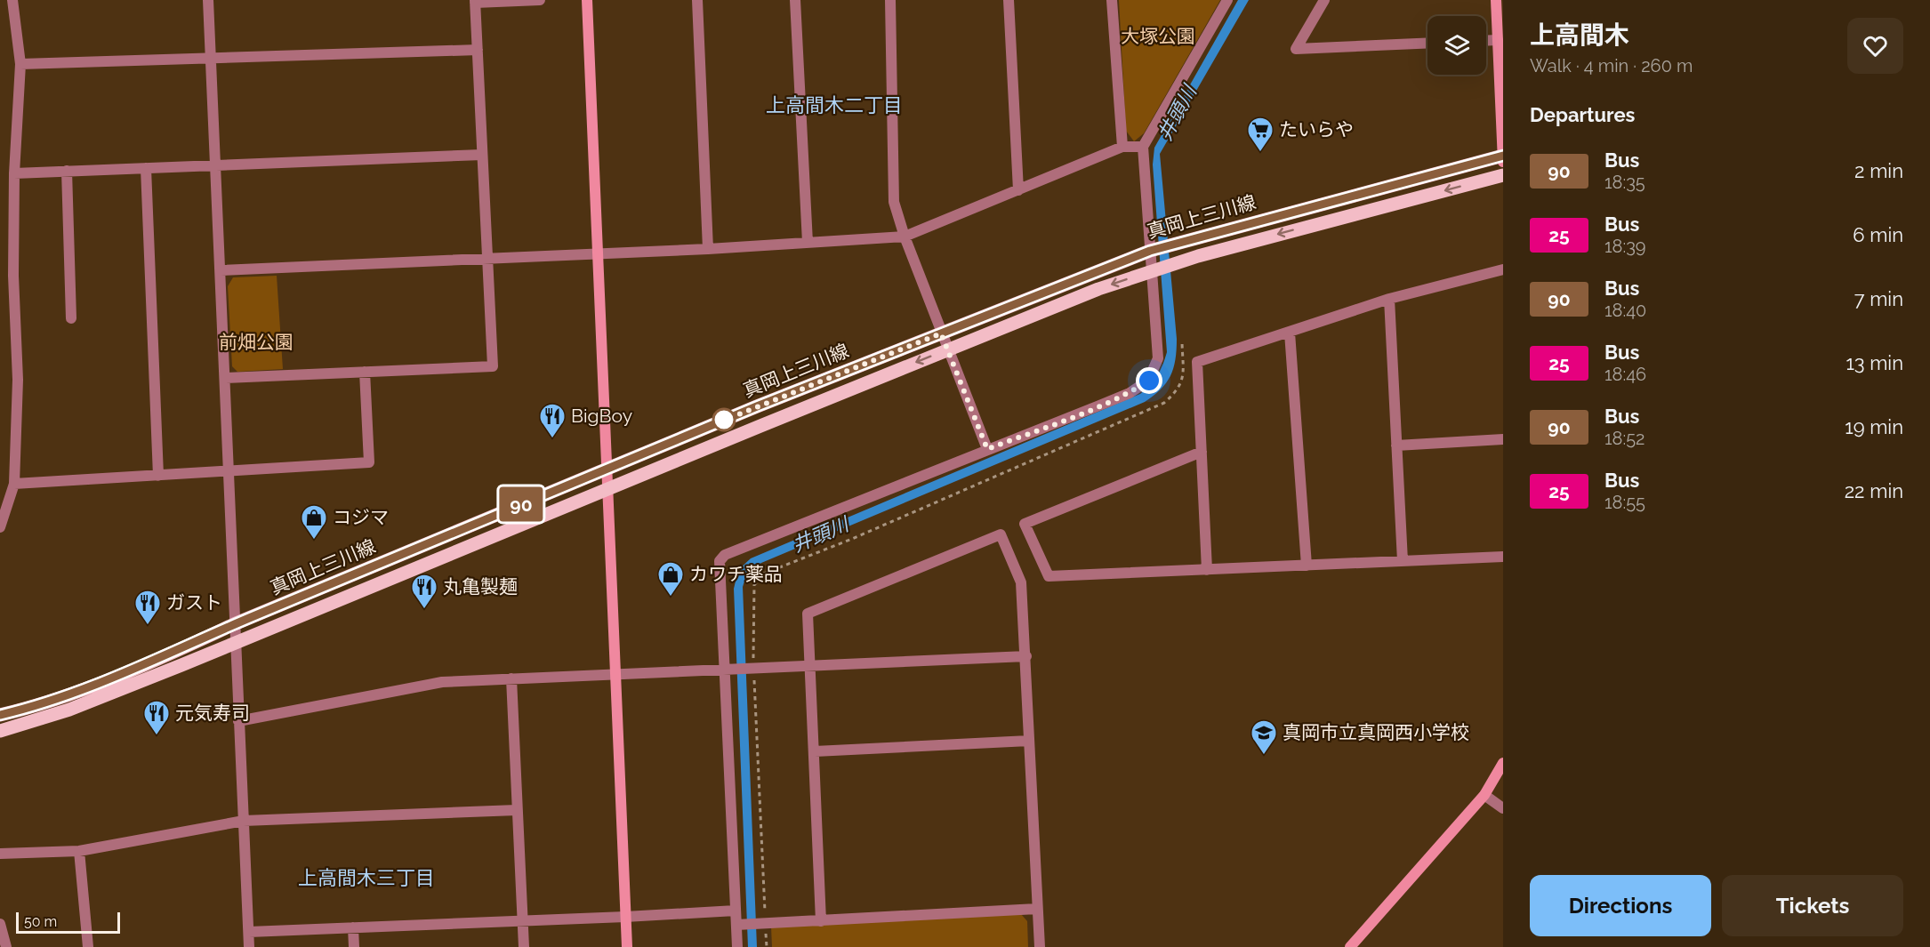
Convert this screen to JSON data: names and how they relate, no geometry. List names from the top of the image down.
{
  "streets": {
    "main road": ["真岡上三川線"]
  },
  "districts": ["上高間木二丁目", "上高間木三丁目"],
  "water": ["井頭川"],
  "parks": ["大塚公園", "前畑公園"],
  "places": {
    "supermarket": ["たいらや"],
    "restaurant": [
      "BigBoy",
      "丸亀製麺",
      "ガスト",
      "元気寿司"
    ],
    "shop": ["コジマ", "カワチ薬品"],
    "school or university": ["真岡市立真岡西小学校"]
  },
  "lines": ["bus line 90"],
  "scale_bar": "50 m",
  "page": {
    "on_map": "90",
    "heading": [
      ["上高間木", "Walk · 4 min · 260 m"],
      "Departures"
    ],
    "list": [
      {
        "mark": "90",
        "name": "Bus",
        "note": "18:35",
        "value": "2 min"
      },
      {
        "mark": "25",
        "name": "Bus",
        "note": "18:39",
        "value": "6 min"
      },
      {
        "mark": "90",
        "name": "Bus",
        "note": "18:40",
        "value": "7 min"
      },
      {
        "mark": "25",
        "name": "Bus",
        "note": "18:46",
        "value": "13 min"
      },
      {
        "mark": "90",
        "name": "Bus",
        "note": "18:52",
        "value": "19 min"
      },
      {
        "mark": "25",
        "name": "Bus",
        "note": "18:55",
        "value": "22 min"
      }
    ],
    "buttons": ["Directions", "Tickets"],
    "scale": "50 m"
  }
}
